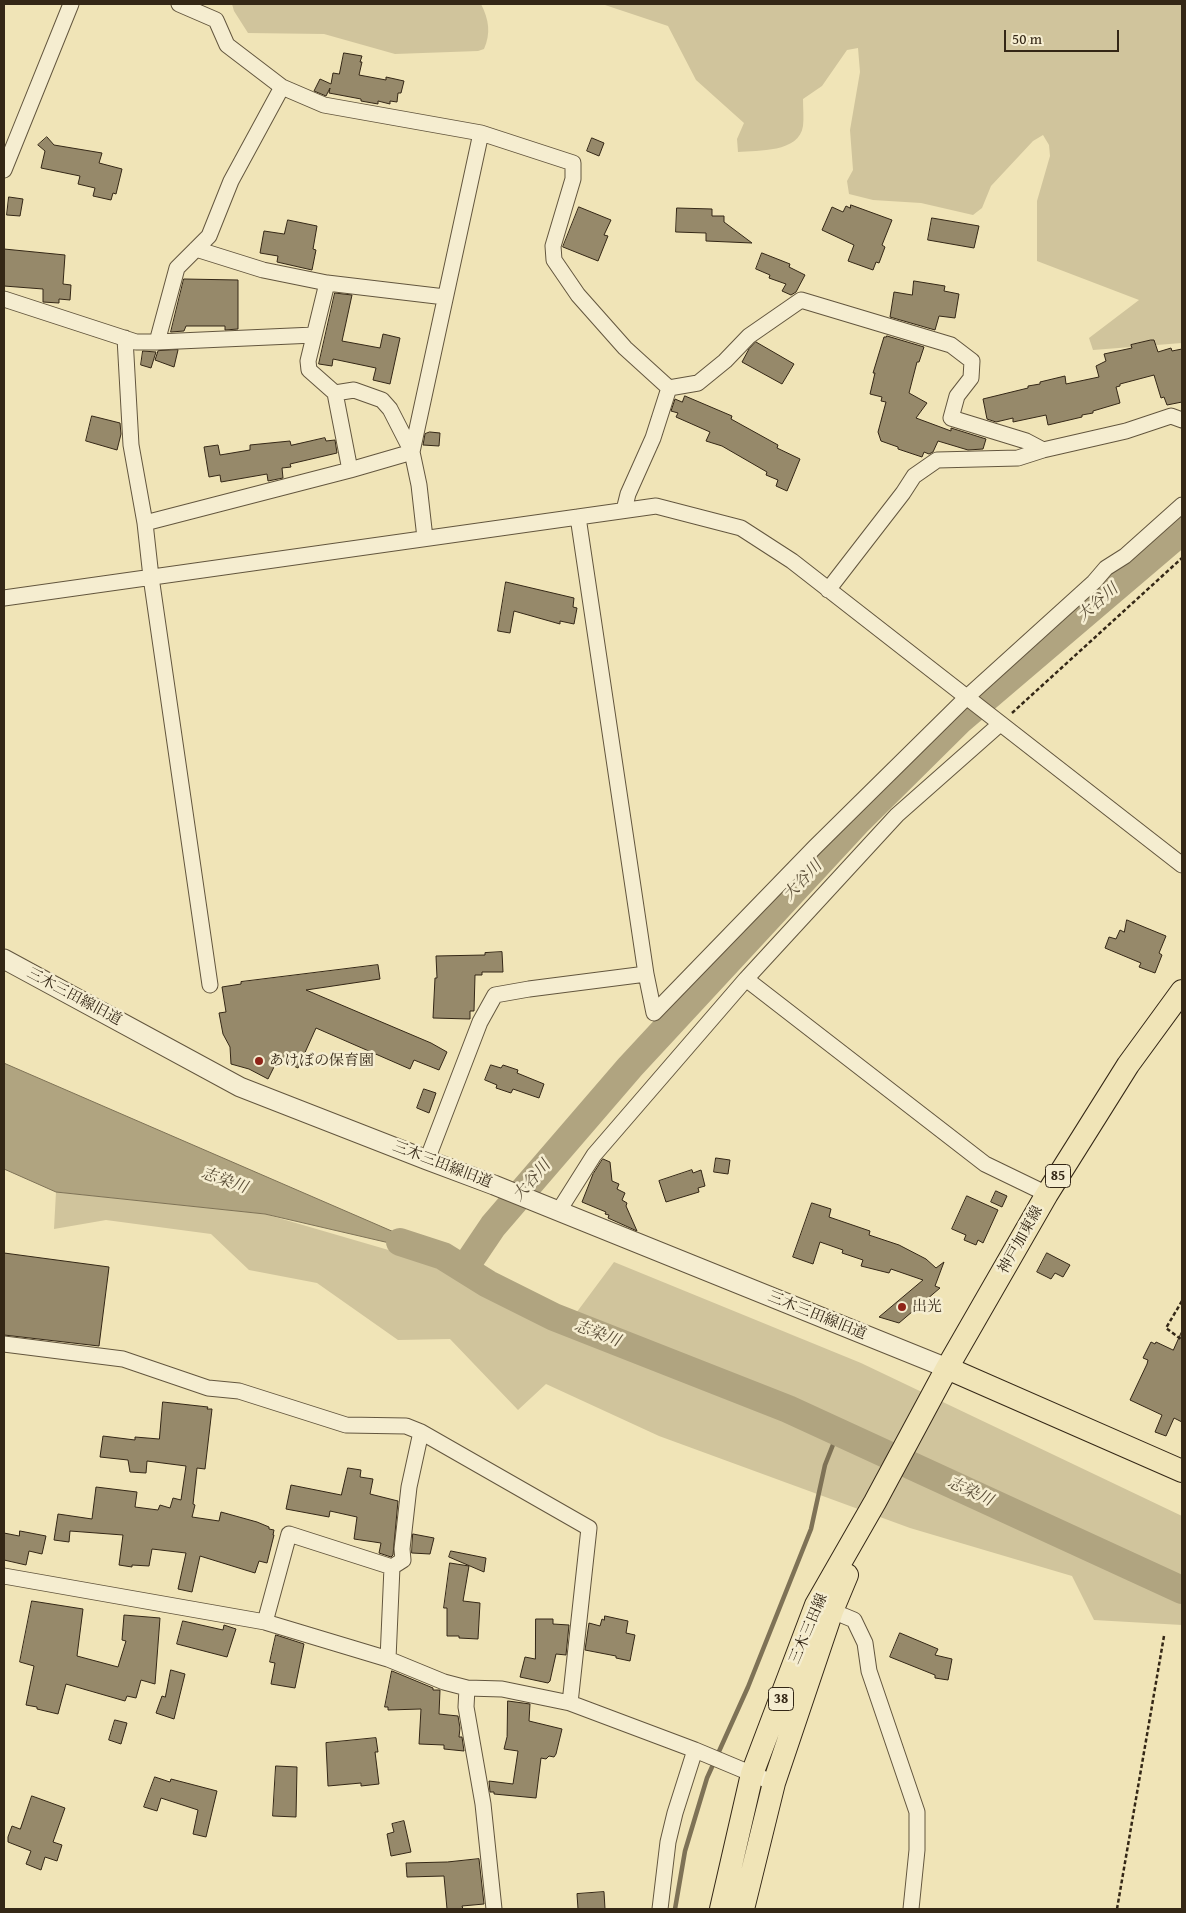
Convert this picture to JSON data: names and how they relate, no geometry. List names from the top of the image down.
{
  "streets": {
    "main road": [
      "85",
      "神戸加東線",
      "三木三田線",
      "38"
    ],
    "street": ["三木三田線旧道"]
  },
  "crossings": [
    ["三木三田線旧道", "神戸加東線"],
    ["三木三田線旧道", "三木三田線"],
    ["神戸加東線", "三木三田線"]
  ],
  "water": ["大谷川", "志染川"],
  "places": ["あけぼの保育園", "出光"],
  "scale_bar": "50 m"
}
